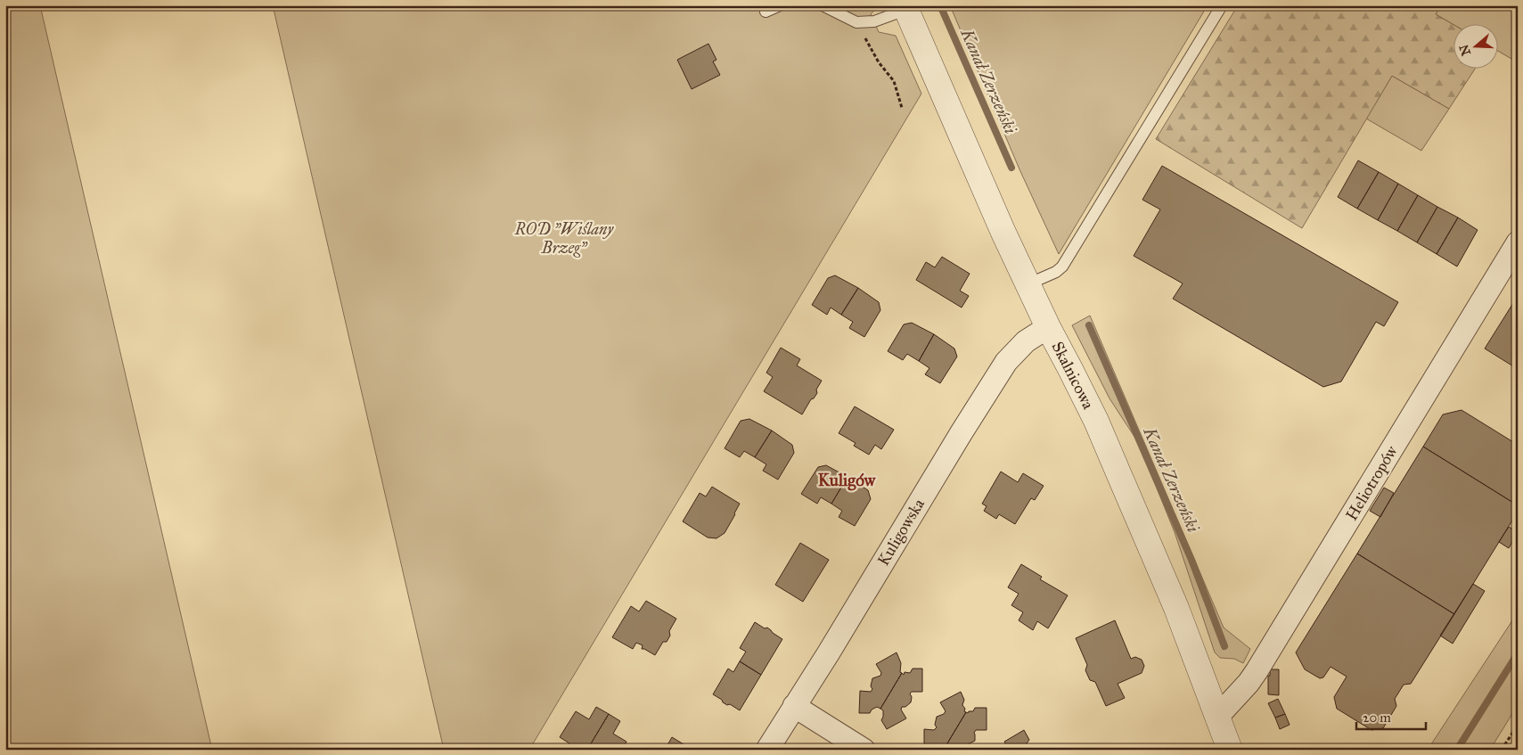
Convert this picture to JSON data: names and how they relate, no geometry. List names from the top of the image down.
{
  "streets": {
    "street": ["Skalnicowa", "Heliotropów", "Kuligowska"]
  },
  "crossings": [
    ["Skalnicowa", "Heliotropów"],
    ["Skalnicowa", "Kuligowska"]
  ],
  "districts": ["Kuligów"],
  "water": ["Kanał Zerzeński"],
  "parks": ["ROD \"Wiślany Brzeg\""],
  "scale_bar": "20 m",
  "north": "left"
}
